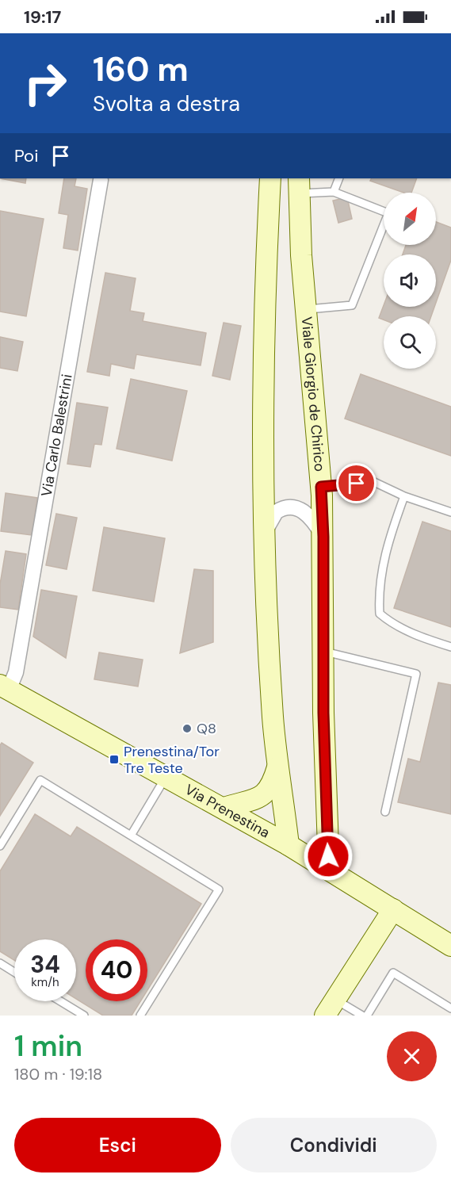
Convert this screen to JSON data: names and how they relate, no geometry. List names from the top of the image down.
{
  "streets": {
    "street": ["Viale Giorgio de Chirico", "Via Carlo Balestrini", "Via Prenestina"]
  },
  "crossings": [
    ["Viale Giorgio de Chirico", "Via Prenestina"],
    ["Via Carlo Balestrini", "Via Prenestina"]
  ],
  "places": {
    "other": ["Q8"],
    "transit": ["Prenestina/Tor Tre Teste"]
  },
  "north": "top right",
  "page": {
    "status": "19:17",
    "turn": ["160 m", "Svolta a destra"],
    "then": "Poi",
    "speed": "34 km/h",
    "limit": "40",
    "heading": ["1 min", "180 m · 19:18"],
    "buttons": ["Esci", "Condividi"]
  }
}
